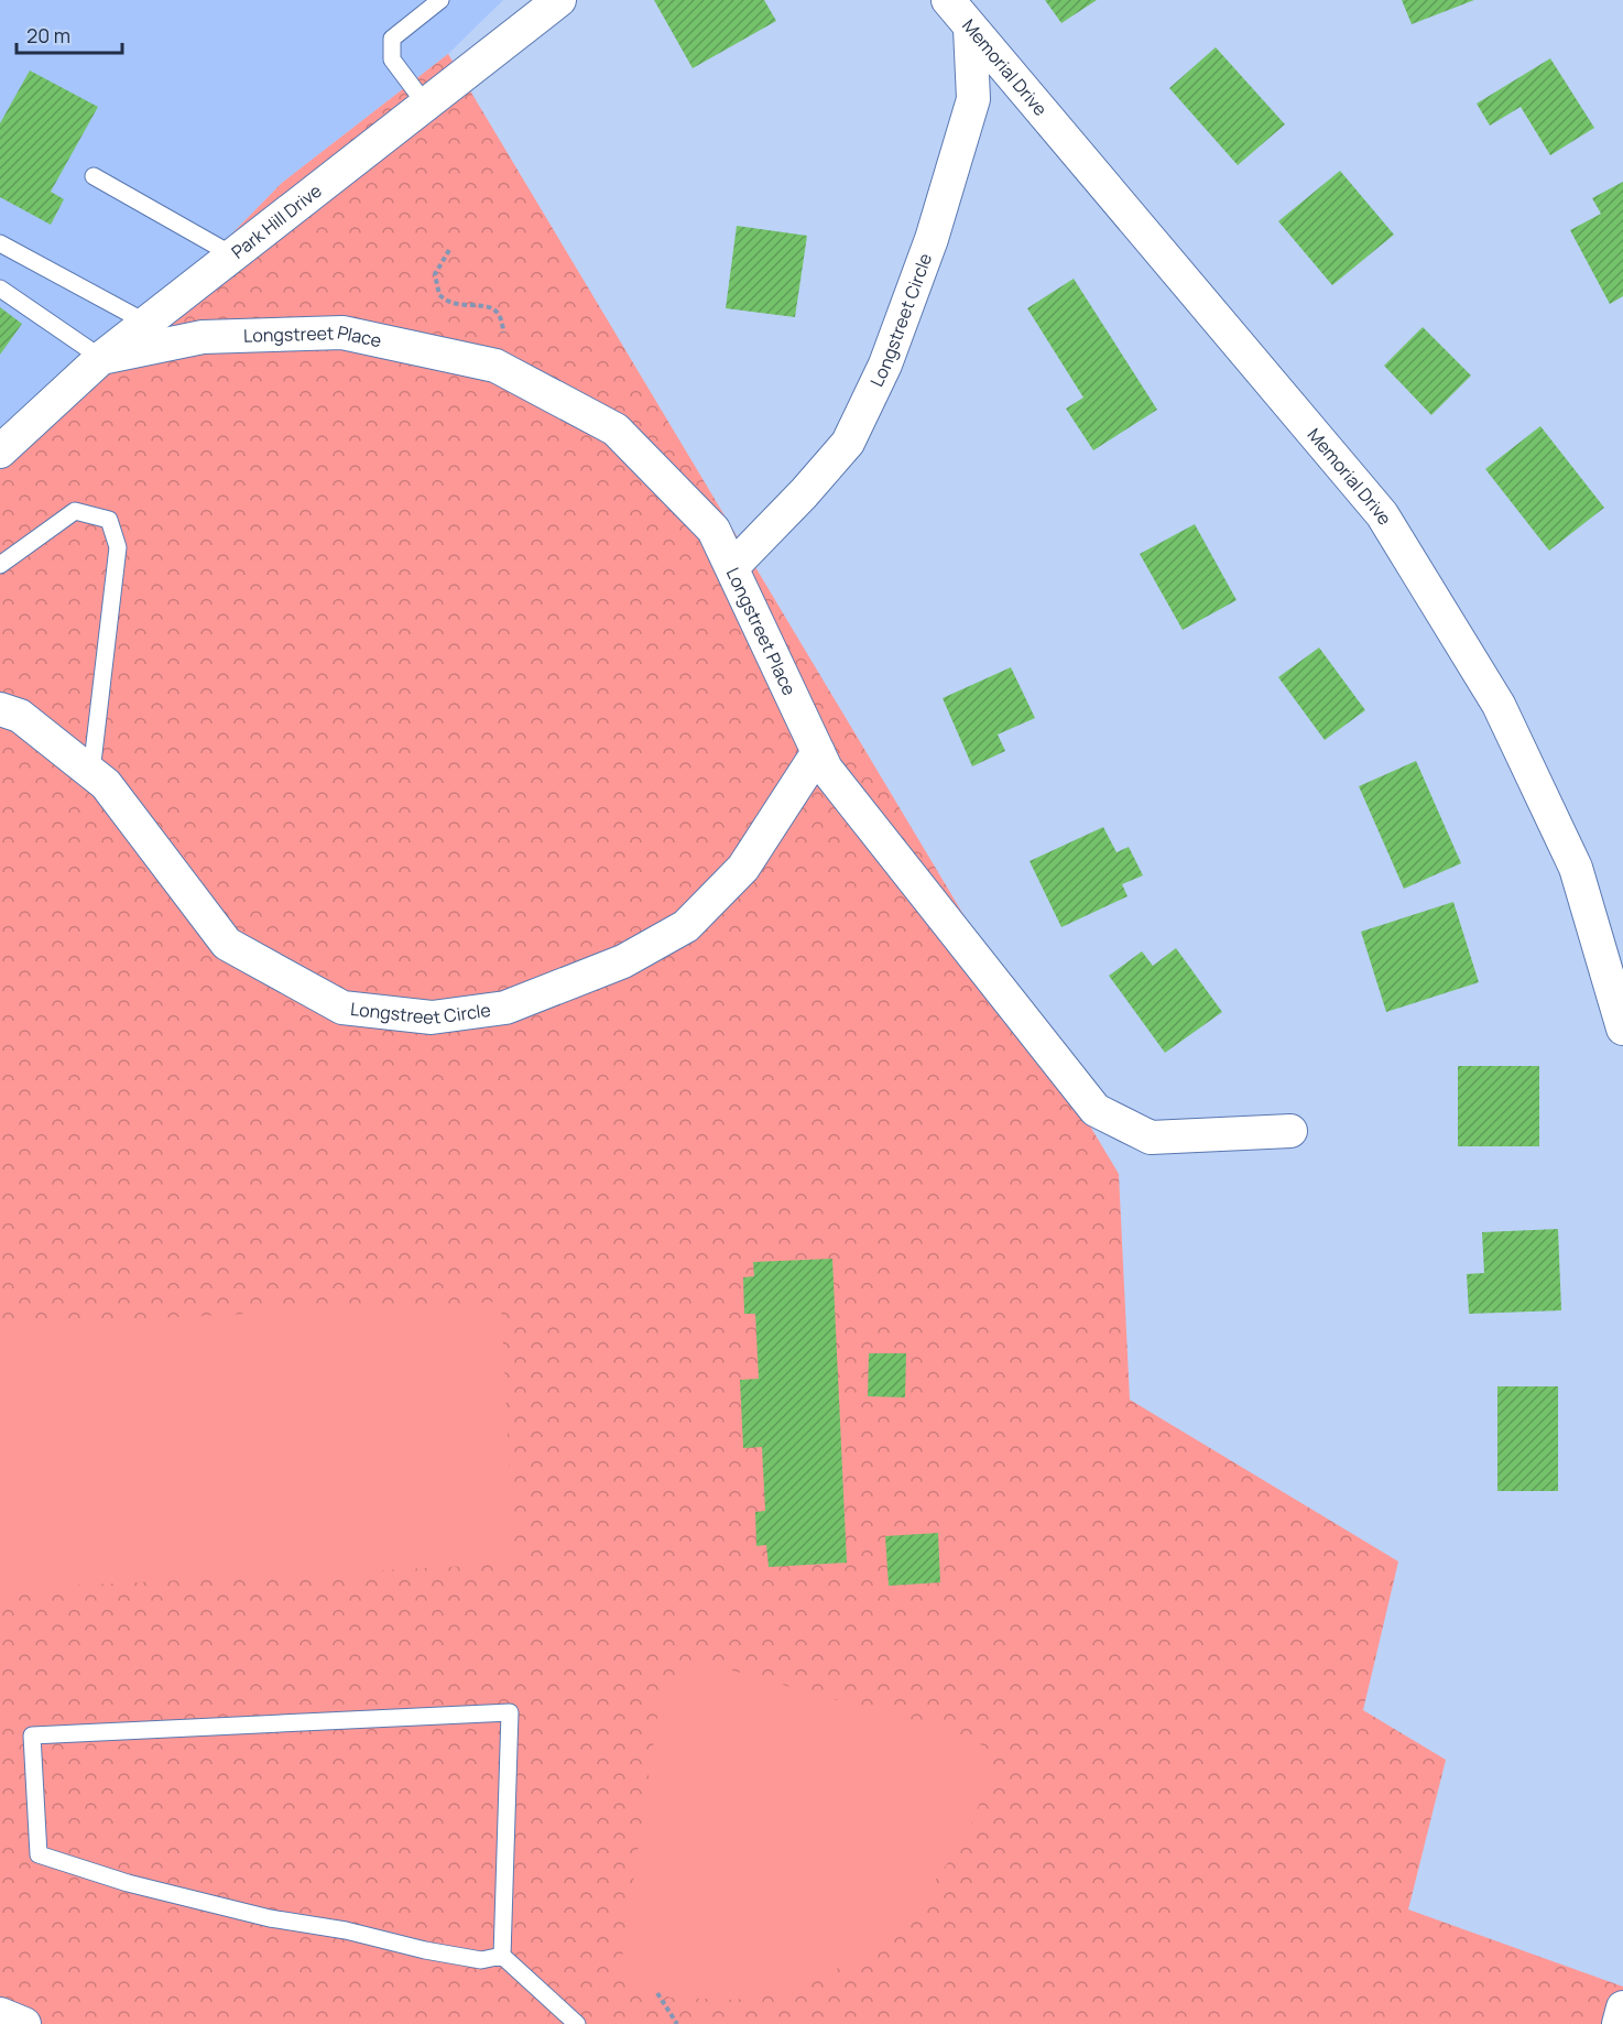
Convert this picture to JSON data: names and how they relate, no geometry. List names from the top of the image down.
{
  "streets": {
    "street": [
      "Memorial Drive",
      "Park Hill Drive",
      "Longstreet Circle",
      "Longstreet Place"
    ]
  },
  "crossings": [
    ["Memorial Drive", "Longstreet Circle"],
    ["Park Hill Drive", "Longstreet Place"],
    ["Longstreet Circle", "Longstreet Place"]
  ],
  "scale_bar": "20 m"
}
